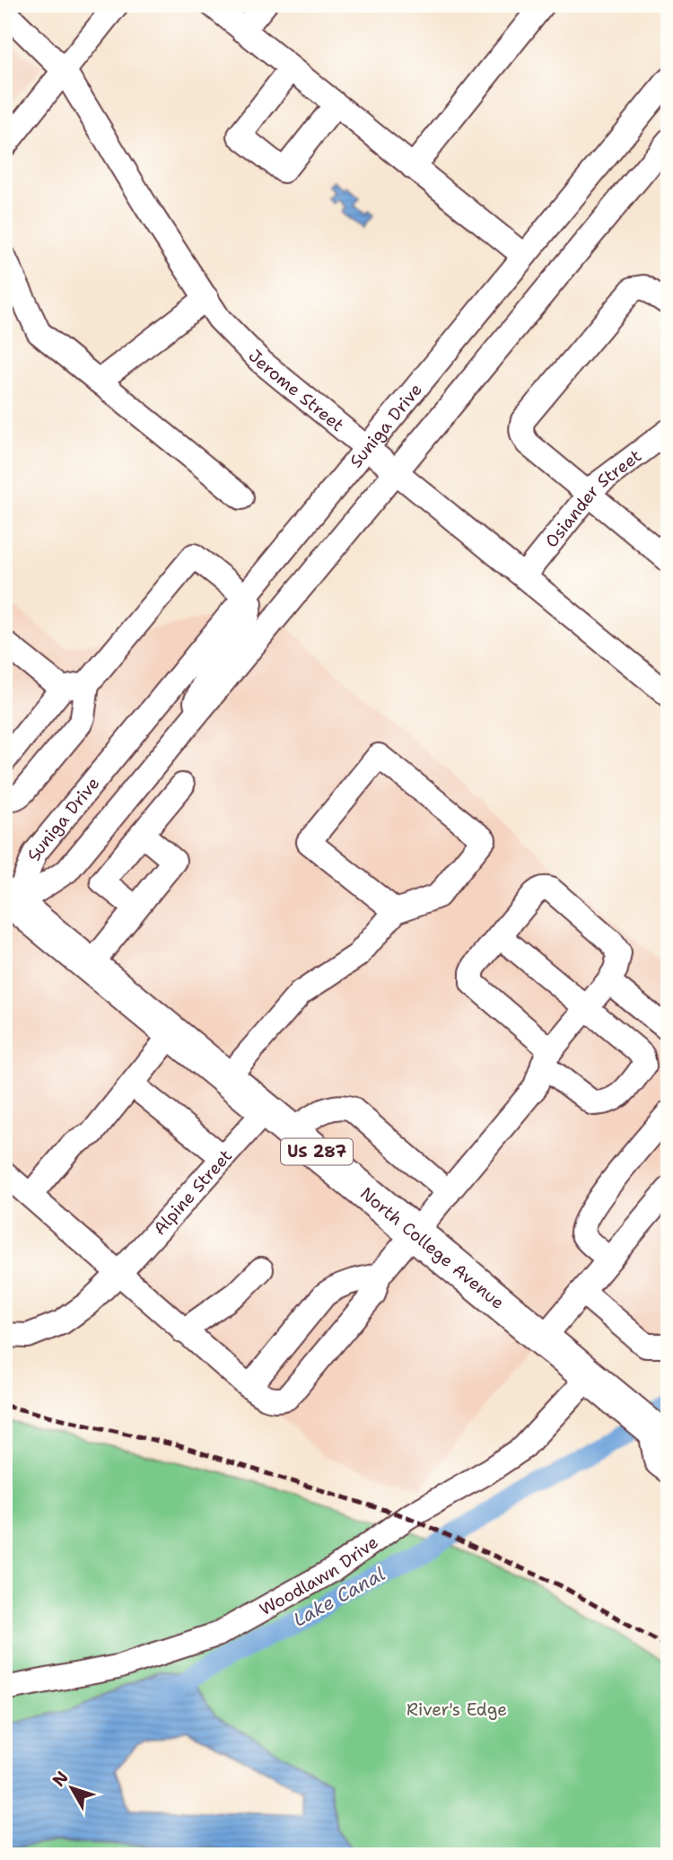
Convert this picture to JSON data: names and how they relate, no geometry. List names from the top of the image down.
{
  "streets": {
    "highway": ["US 287", "North College Avenue"],
    "street": [
      "Jerome Street",
      "Suniga Drive",
      "Osiander Street",
      "Alpine Street",
      "Woodlawn Drive"
    ]
  },
  "crossings": [
    ["Jerome Street", "Suniga Drive"],
    ["Jerome Street", "Osiander Street"],
    ["Suniga Drive", "North College Avenue"],
    ["Alpine Street", "North College Avenue"],
    ["North College Avenue", "Woodlawn Drive"]
  ],
  "water": ["Lake Canal"],
  "parks": ["River's Edge"],
  "north": "top left"
}
